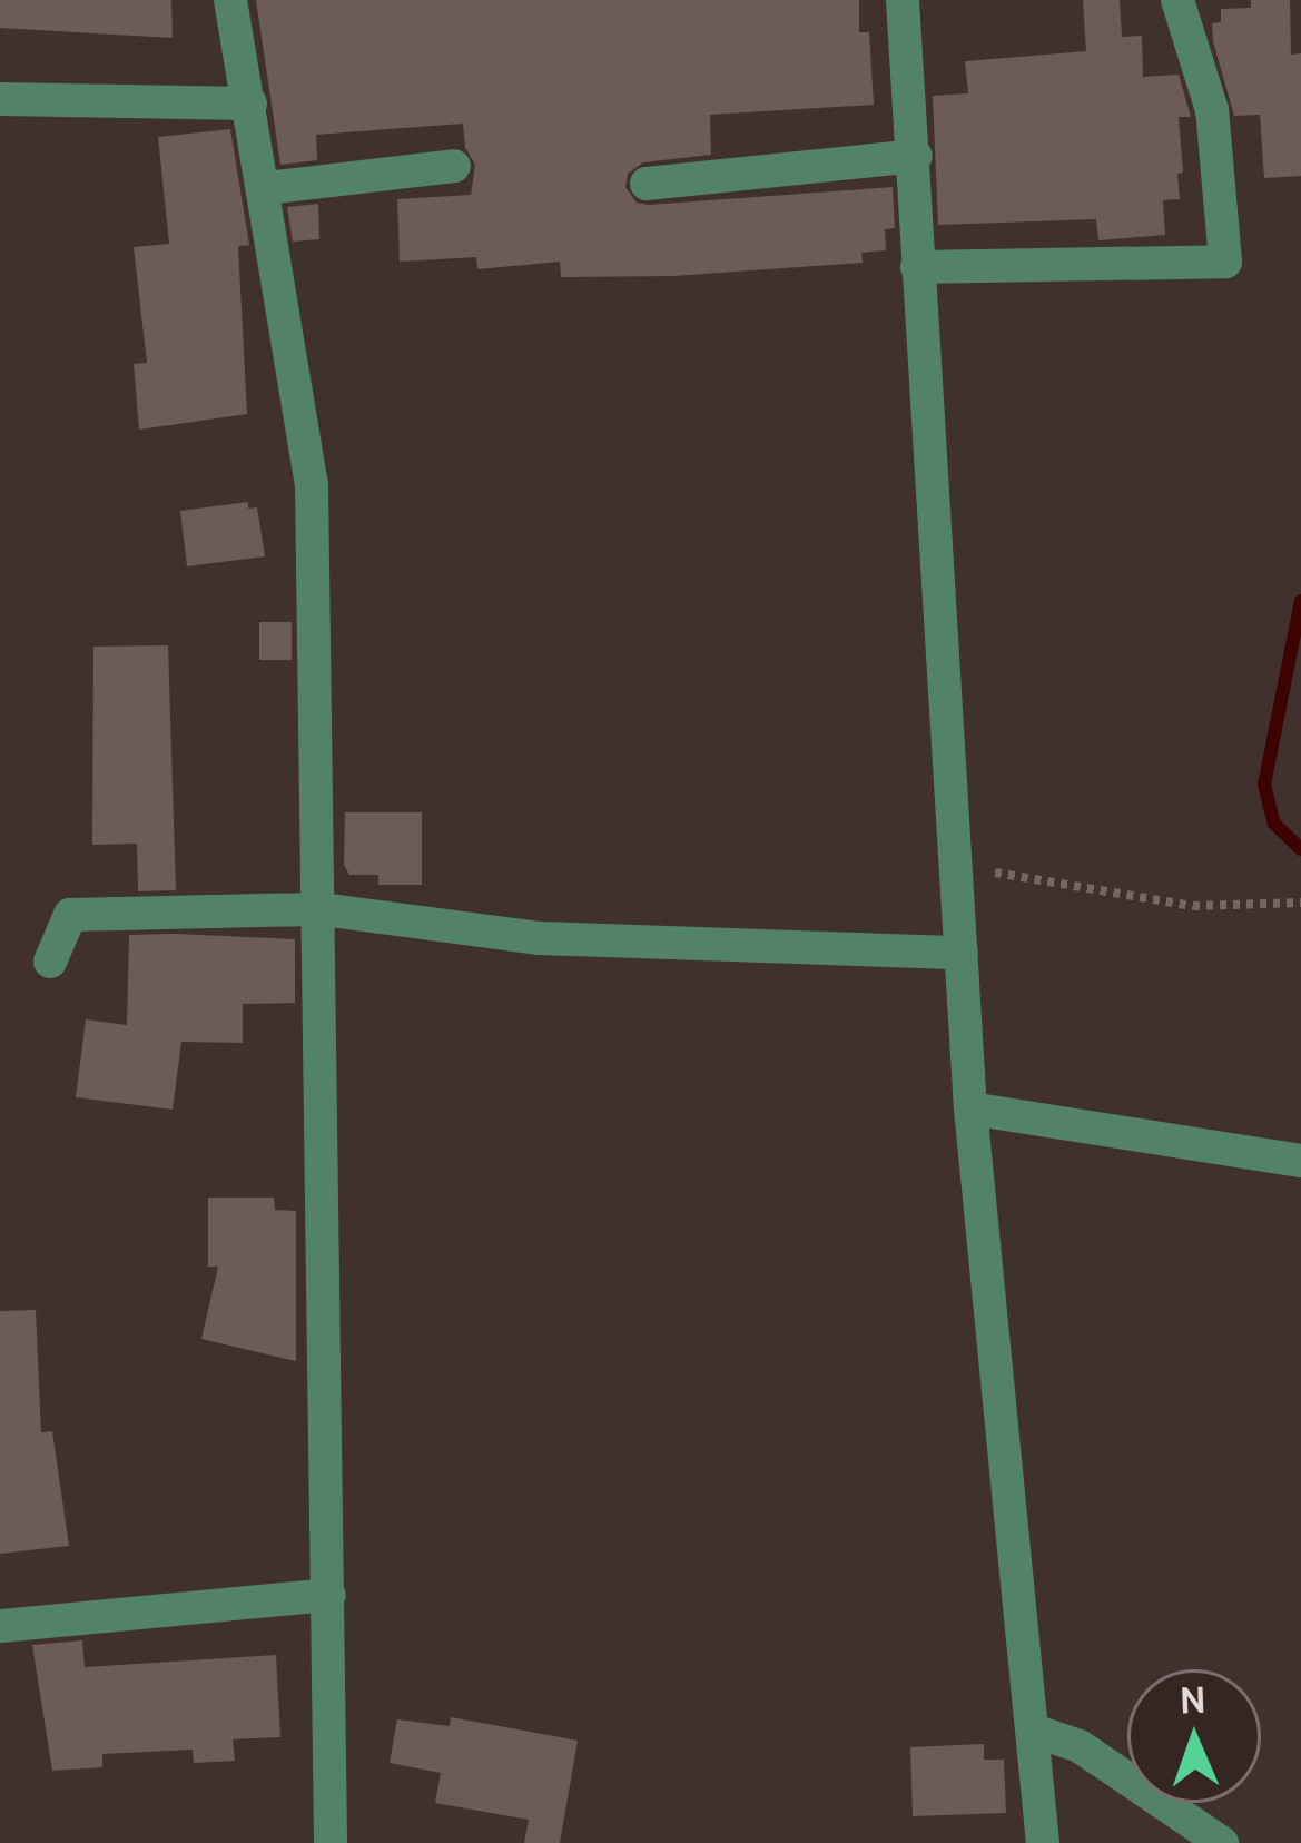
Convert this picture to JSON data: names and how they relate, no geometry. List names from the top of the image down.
{
  "north": "top"
}
